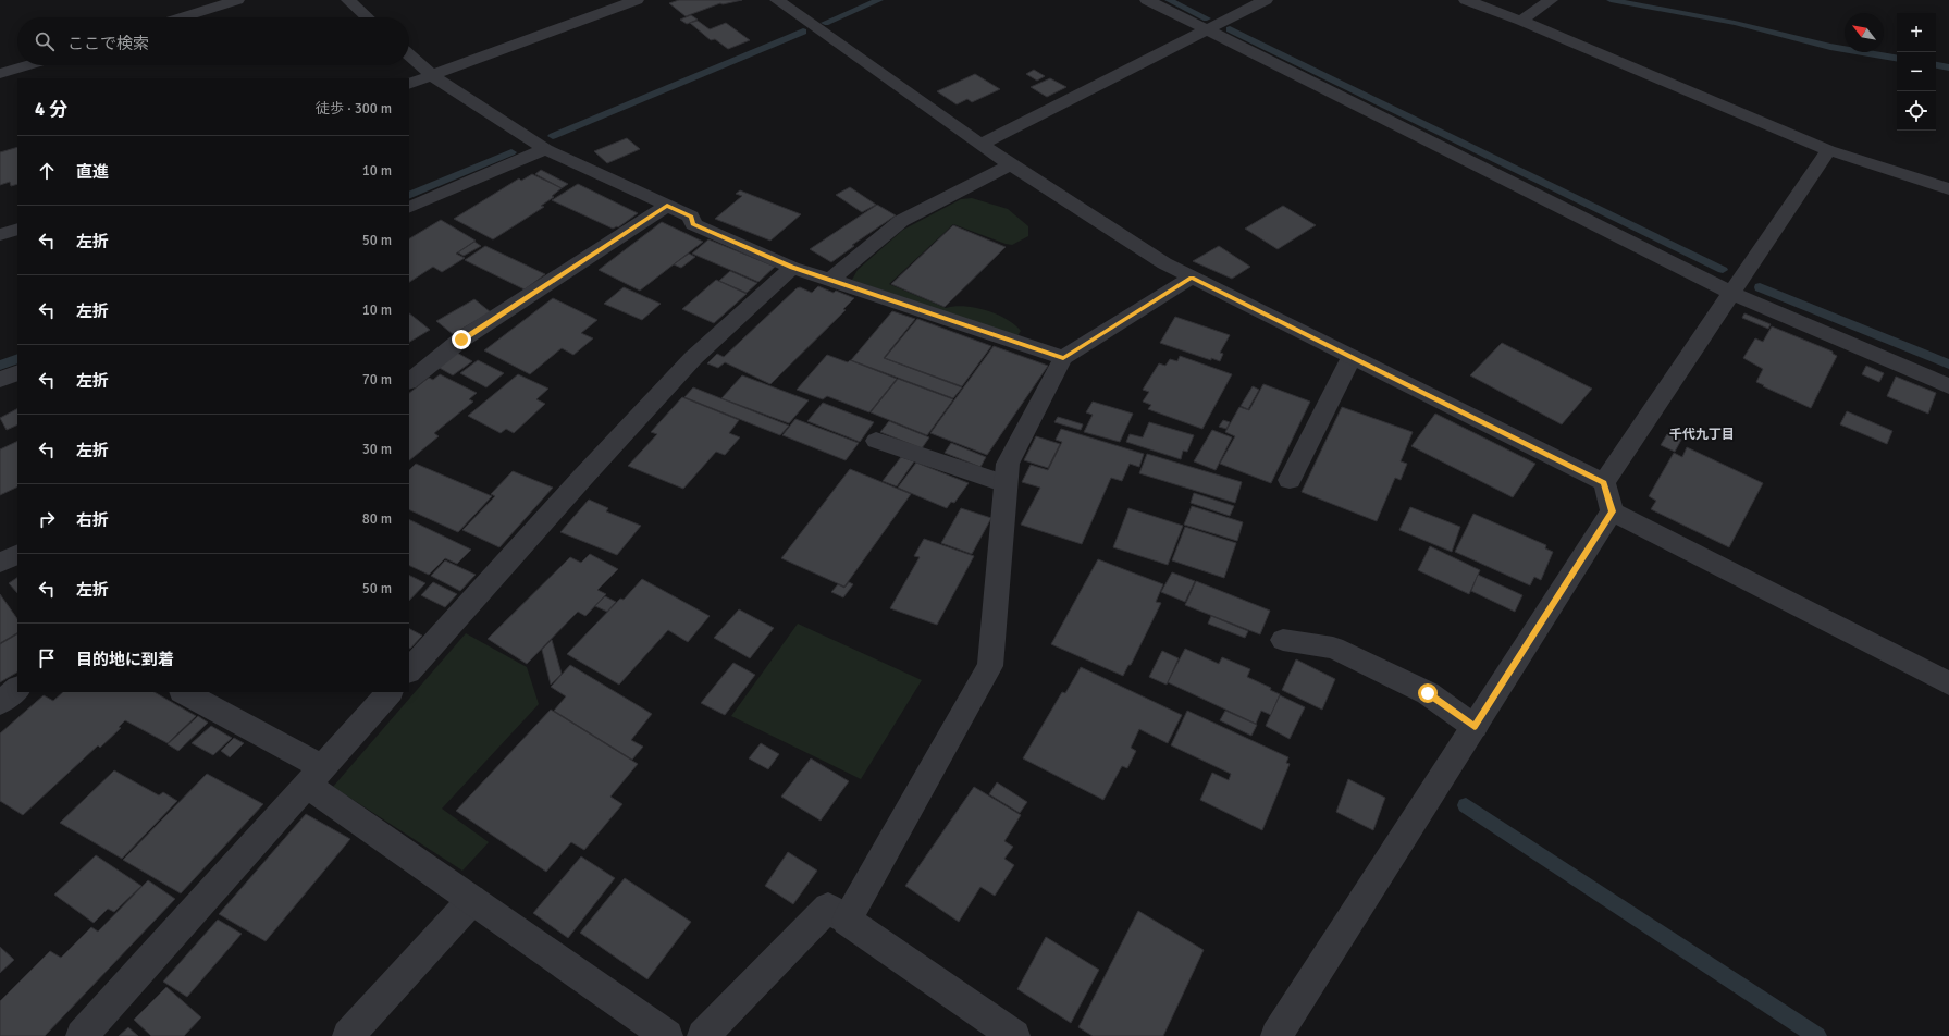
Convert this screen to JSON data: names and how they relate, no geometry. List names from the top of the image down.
{
  "districts": ["千代九丁目"],
  "north": "top left",
  "page": {
    "map_buttons": ["+", "−"],
    "search": "ここで検索",
    "heading": ["4 分", "徒歩 · 300 m"],
    "list": [
      ["直進", "10 m"],
      ["左折", "50 m"],
      ["左折", "10 m"],
      ["左折", "70 m"],
      ["左折", "30 m"],
      ["右折", "80 m"],
      ["左折", "50 m"],
      "目的地に到着"
    ]
  }
}
